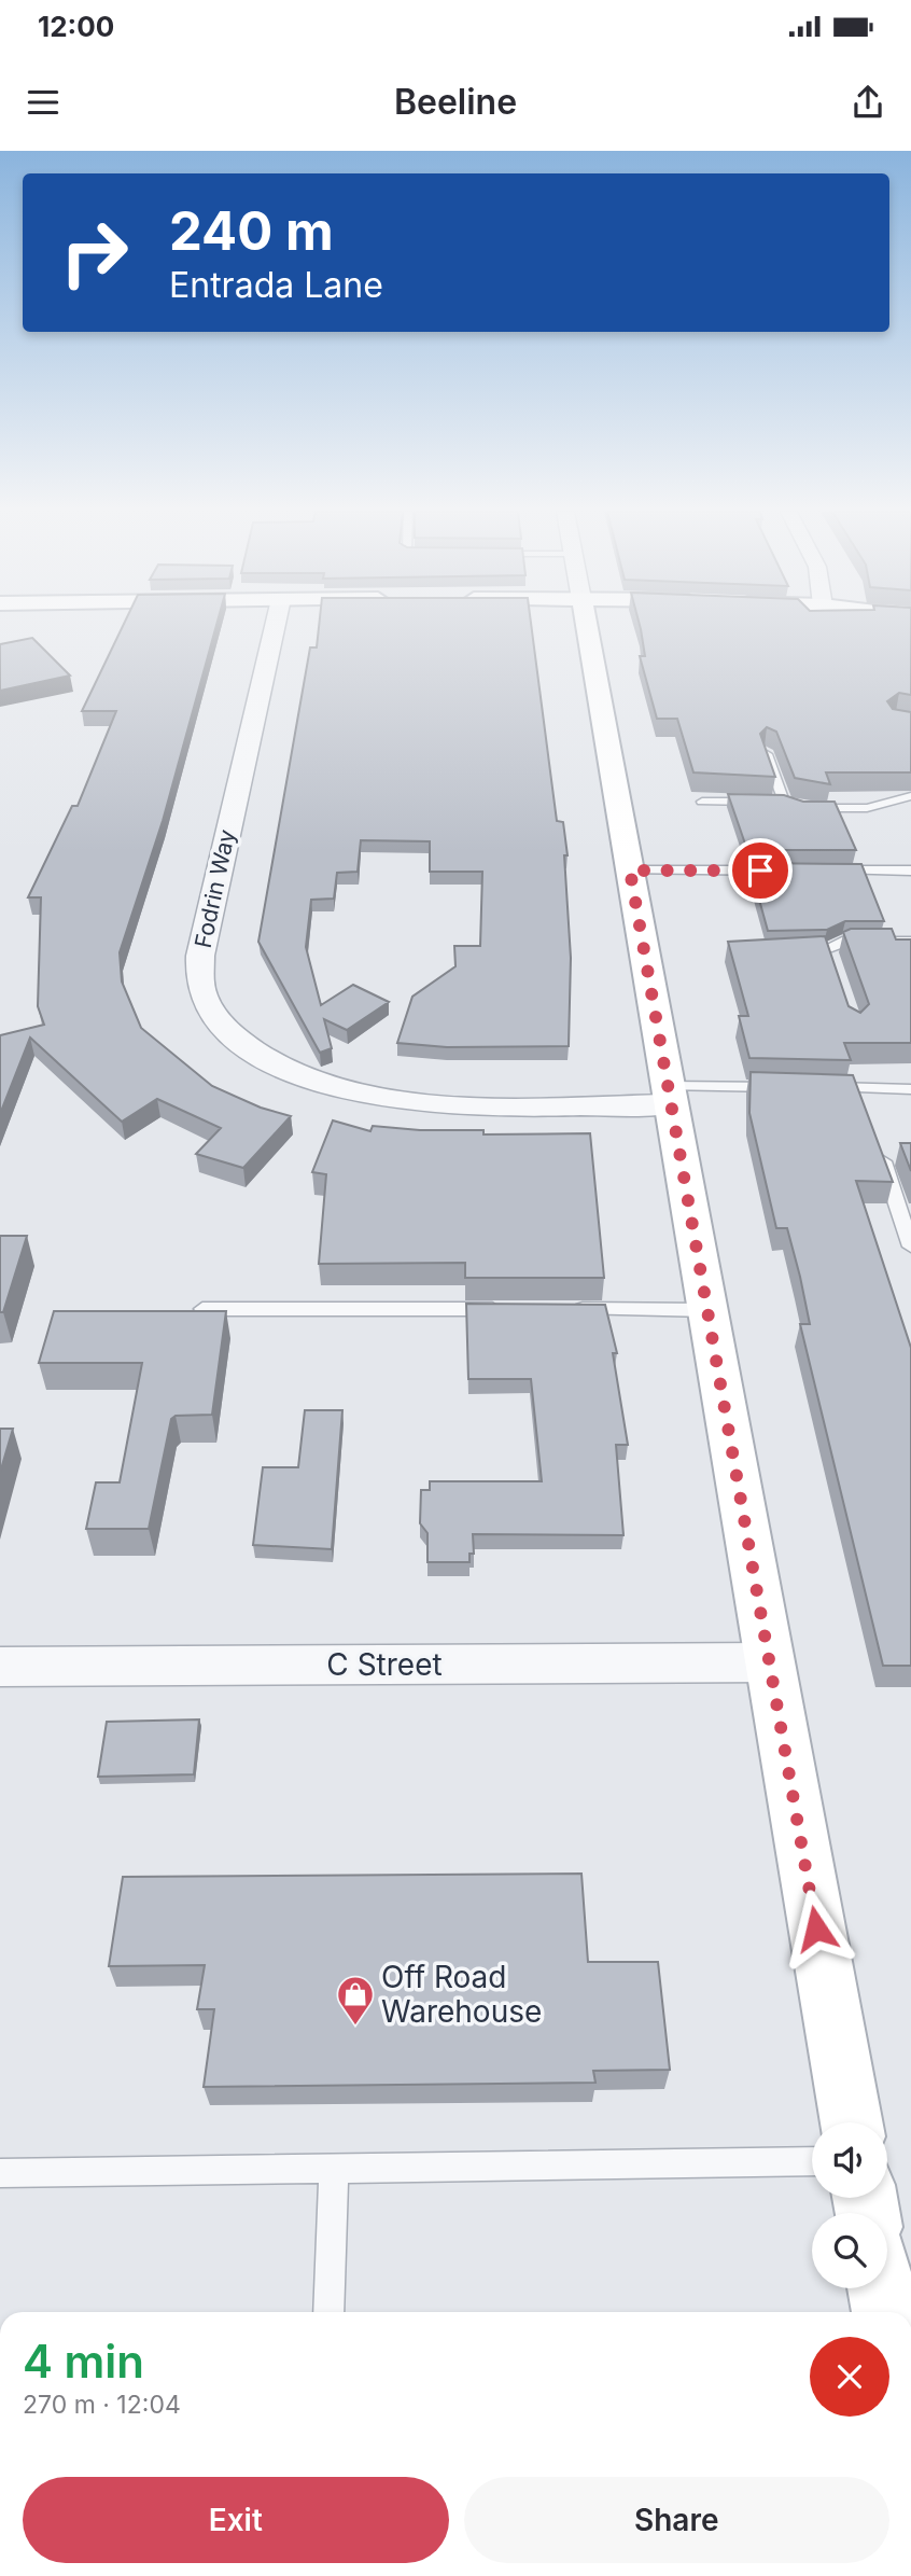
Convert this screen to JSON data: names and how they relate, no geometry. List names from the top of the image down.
{
  "streets": {
    "street": ["Fodrin Way", "C Street"]
  },
  "places": {
    "shop": ["Off Road Warehouse"]
  },
  "page": {
    "status": "12:00",
    "header": "Beeline",
    "turn": ["240 m", "Entrada Lane"],
    "heading": ["4 min", "270 m · 12:04"],
    "buttons": ["Exit", "Share"]
  }
}
